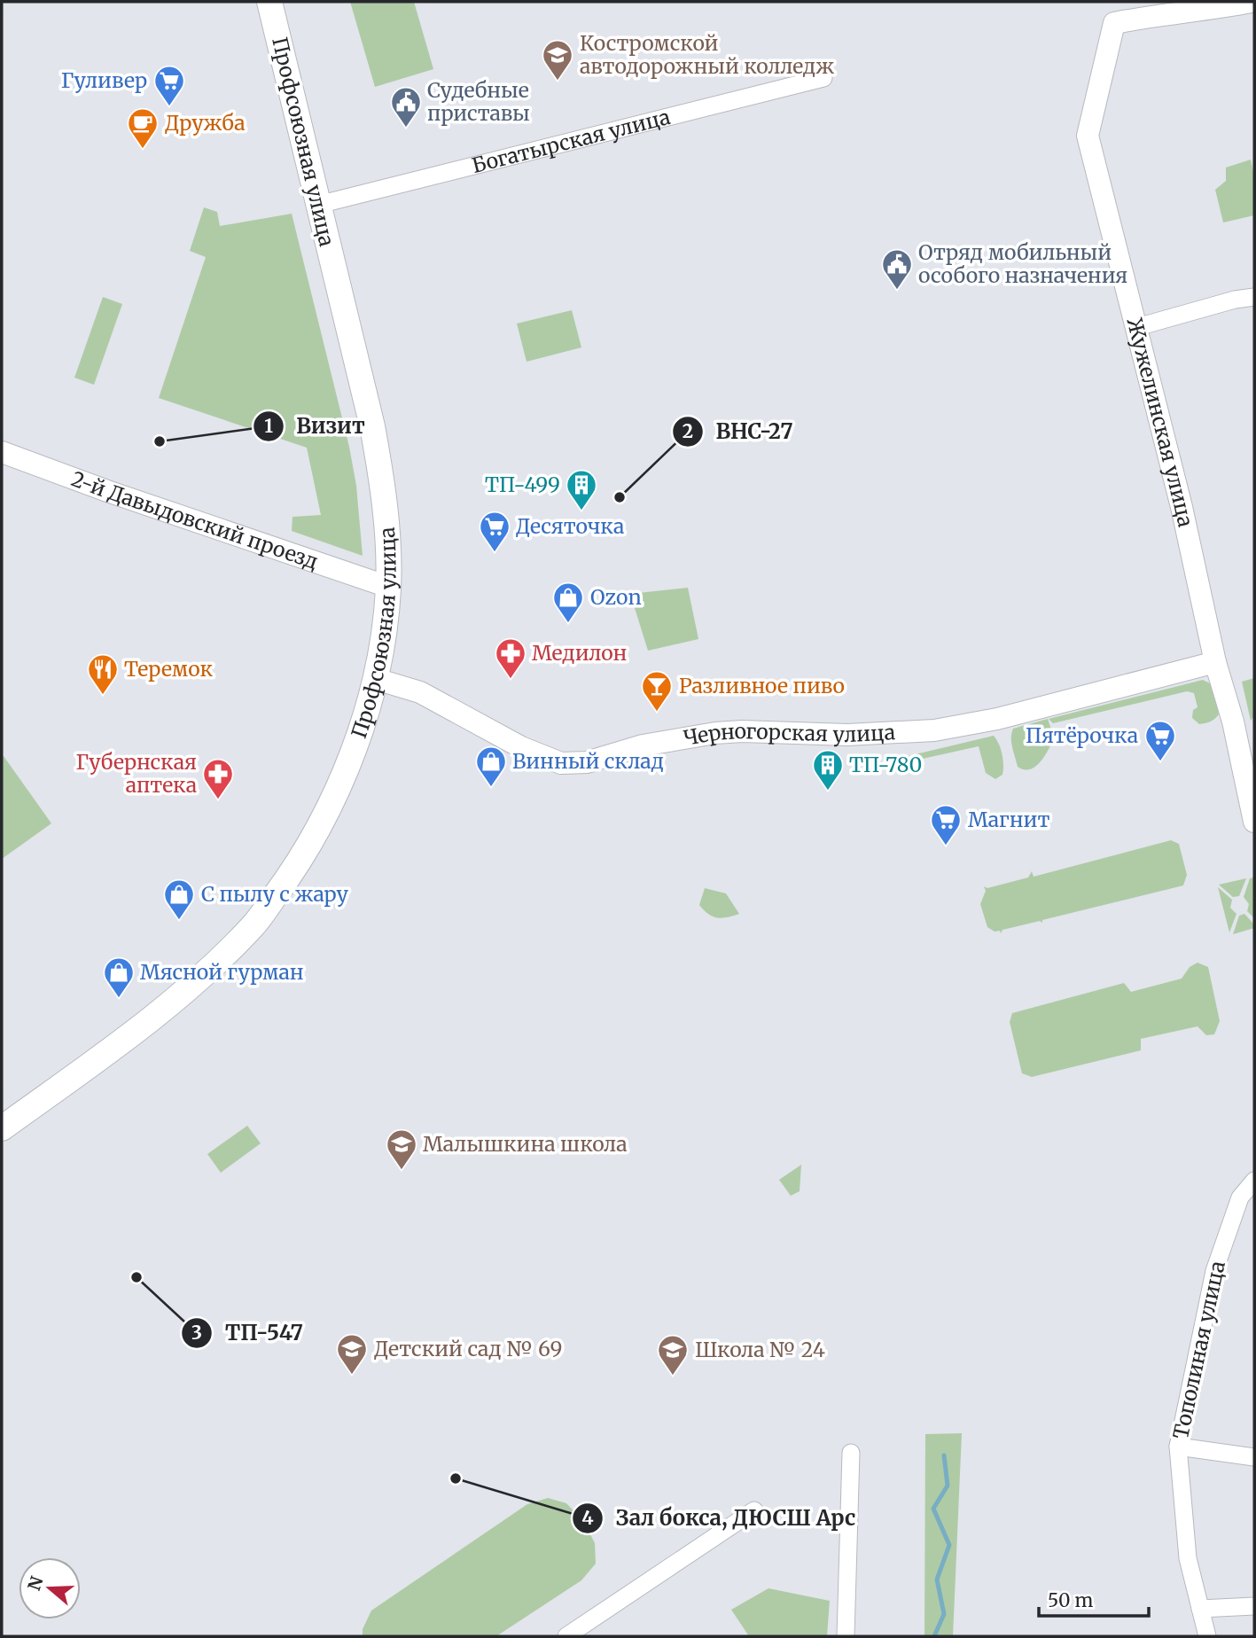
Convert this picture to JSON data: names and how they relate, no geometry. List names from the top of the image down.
{
  "streets": {
    "main road": ["Профсоюзная улица"],
    "street": [
      "Богатырская улица",
      "Жужелинская улица",
      "2-й Давыдовский проезд",
      "Черногорская улица",
      "Тополиная улица"
    ]
  },
  "crossings": [
    ["Богатырская улица", "Профсоюзная улица"],
    ["Профсоюзная улица", "2-й Давыдовский проезд"],
    ["Профсоюзная улица", "Черногорская улица"],
    ["Жужелинская улица", "Черногорская улица"]
  ],
  "places": {
    "school or university": [
      "Костромской автодорожный колледж",
      "Малышкина школа",
      "Детский сад № 69",
      "Школа № 24"
    ],
    "supermarket": [
      "Гуливер",
      "Десяточка",
      "Пятёрочка",
      "Магнит"
    ],
    "public building": ["Судебные приставы", "Отряд мобильный особого назначения"],
    "cafe": ["Дружба"],
    "other": [
      "Визит",
      "ВНС-27",
      "ТП-547",
      "Зал бокса, ДЮСШ Арс"
    ],
    "building": ["ТП-499", "ТП-780"],
    "shop": [
      "Ozon",
      "Винный склад",
      "С пылу с жару",
      "Мясной гурман"
    ],
    "pharmacy": ["Медилон", "Губернская аптека"],
    "restaurant": ["Теремок"],
    "bar": ["Разливное пиво"]
  },
  "scale_bar": "50 m",
  "north": "left"
}
